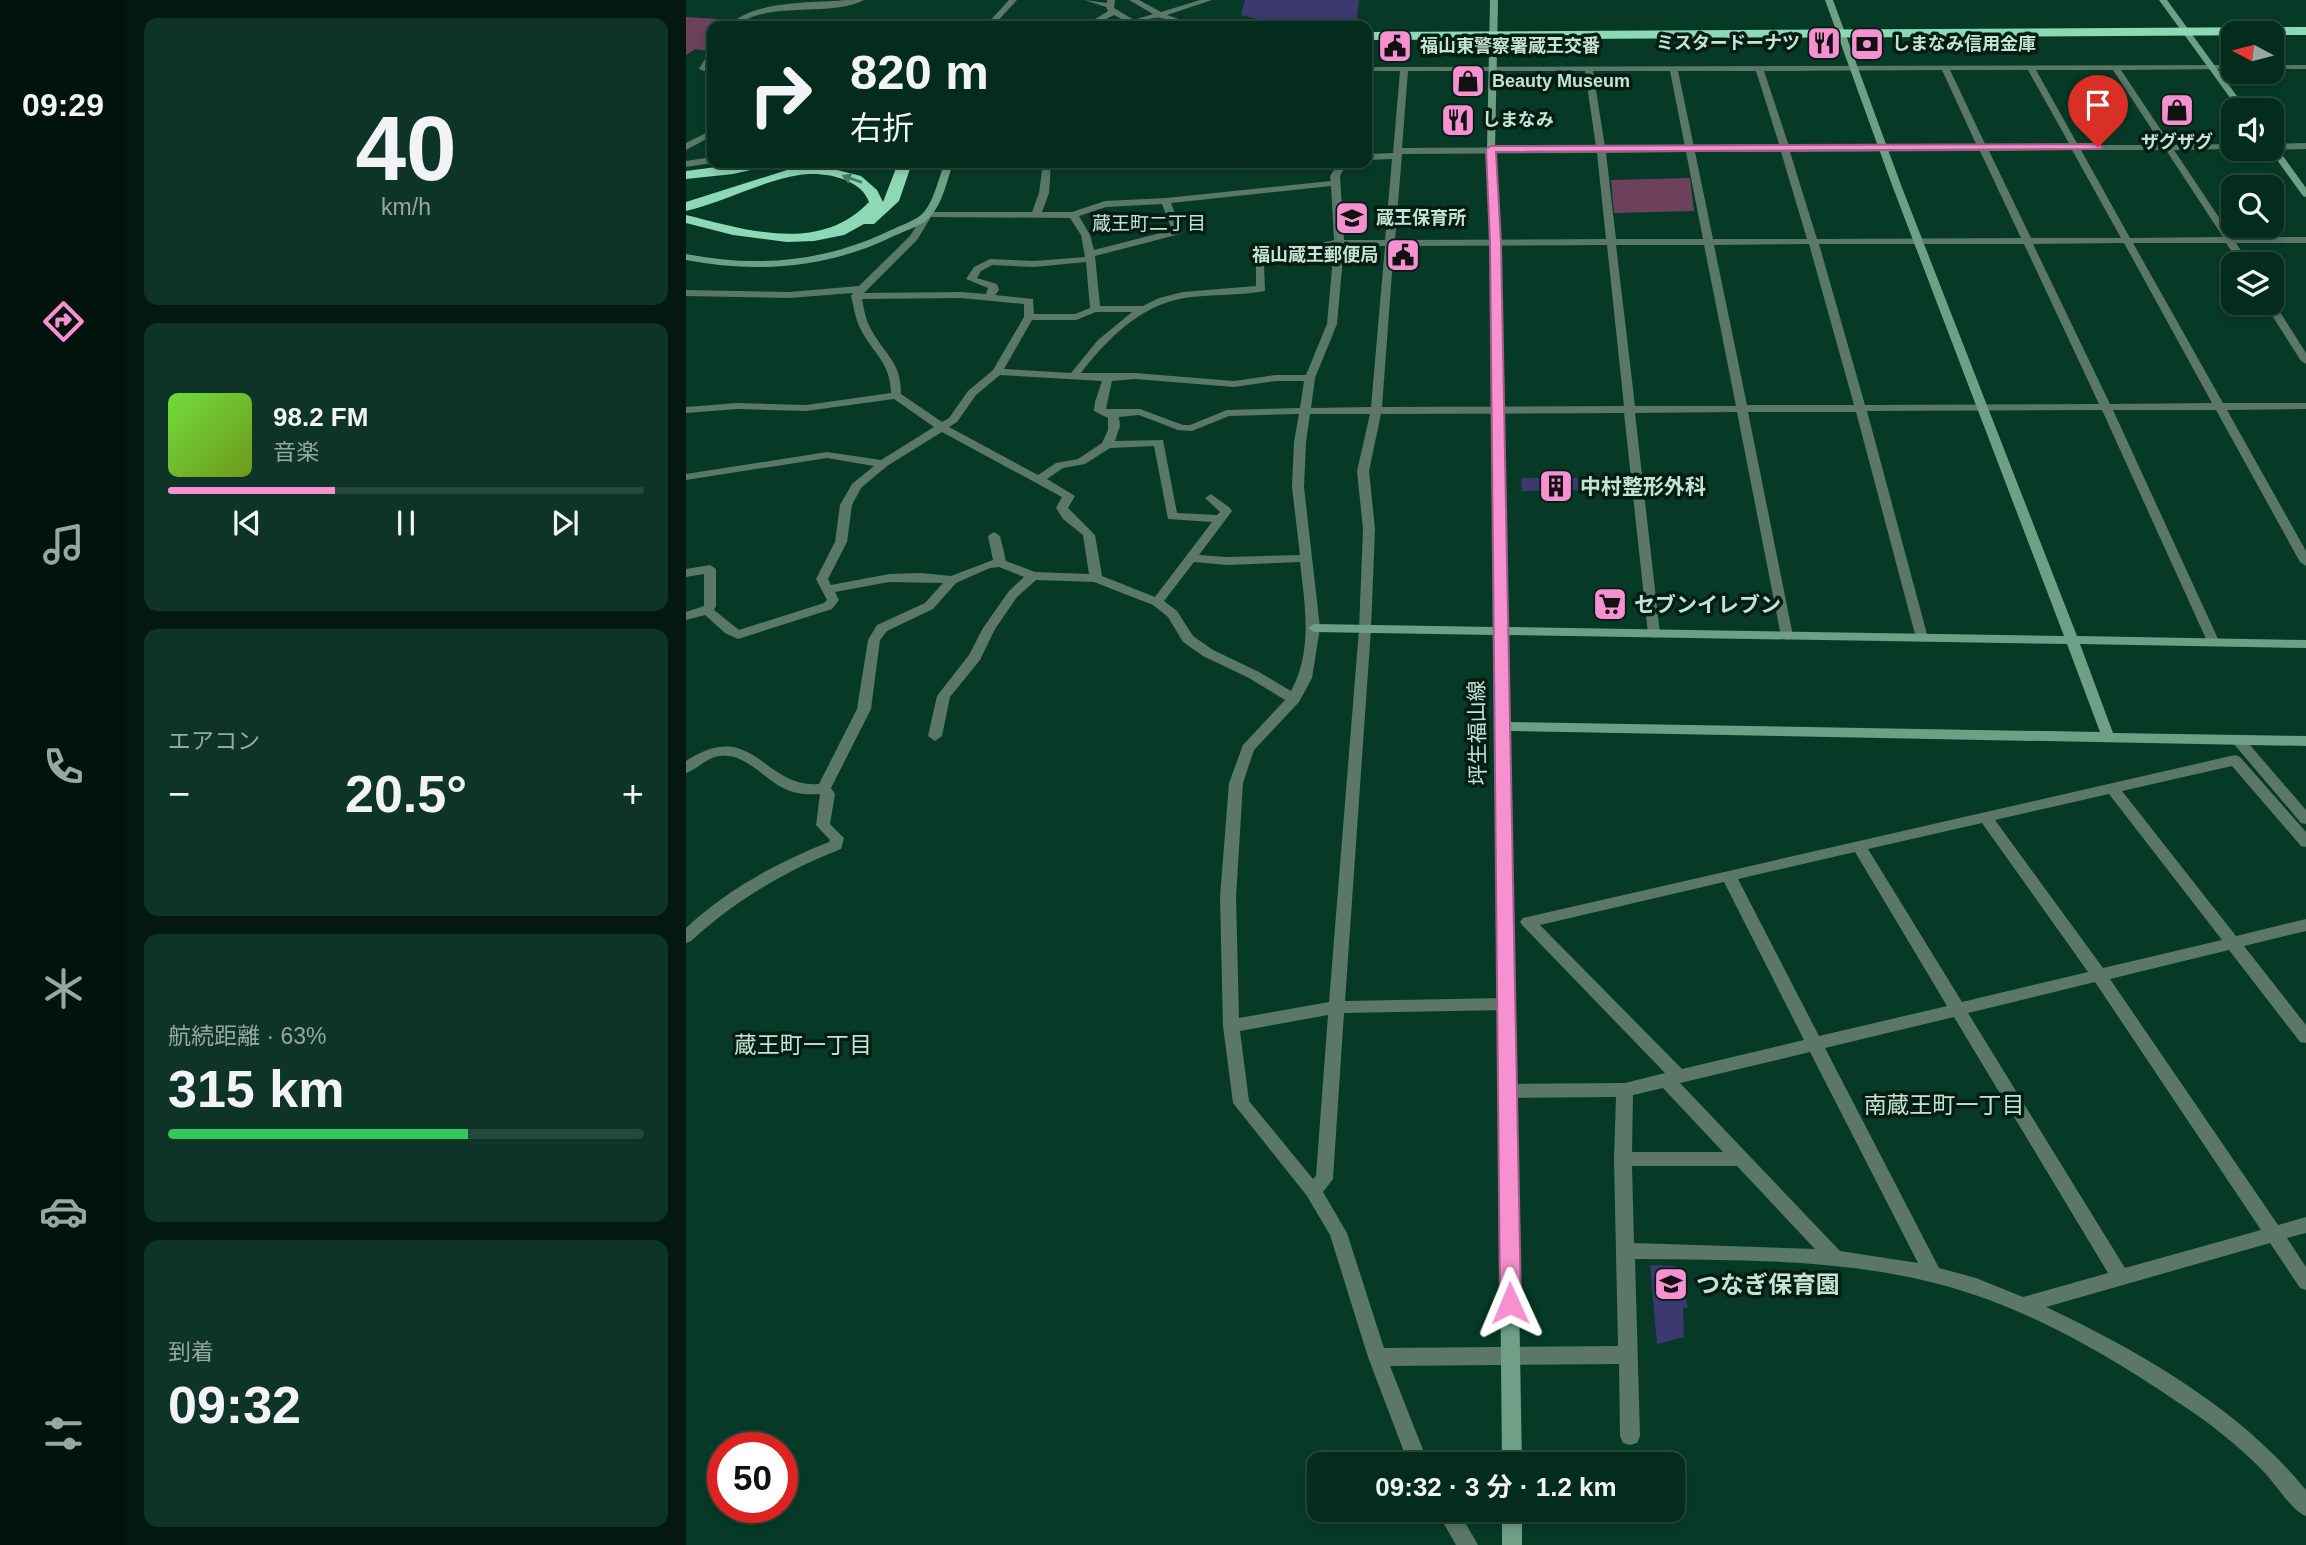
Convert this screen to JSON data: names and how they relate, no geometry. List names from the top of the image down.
{
  "streets": {
    "street": ["坪生福山線"]
  },
  "districts": ["蔵王町二丁目", "蔵王町一丁目", "南蔵王町一丁目"],
  "places": {
    "restaurant": ["ミスタードーナツ", "しまなみ"],
    "bank": ["しまなみ信用金庫"],
    "public building": ["福山東警察署蔵王交番", "福山蔵王郵便局"],
    "shop": ["Beauty Museum", "ザグザグ"],
    "school or university": ["蔵王保育所", "つなぎ保育園"],
    "building": ["中村整形外科"],
    "supermarket": ["セブンイレブン"]
  },
  "north": "left",
  "page": {
    "tabs": "09:29",
    "tile": [
      ["40", "km/h"],
      "エアコン",
      ["航続距離 · 63%", "315 km"],
      ["到着", "09:32"]
    ],
    "turn": ["820 m", "右折"],
    "song": ["98.2 FM", "音楽"],
    "heat": ["−", "20.5°", "+"],
    "limit": "50",
    "trip": "09:32 · 3 分 · 1.2 km"
  }
}
